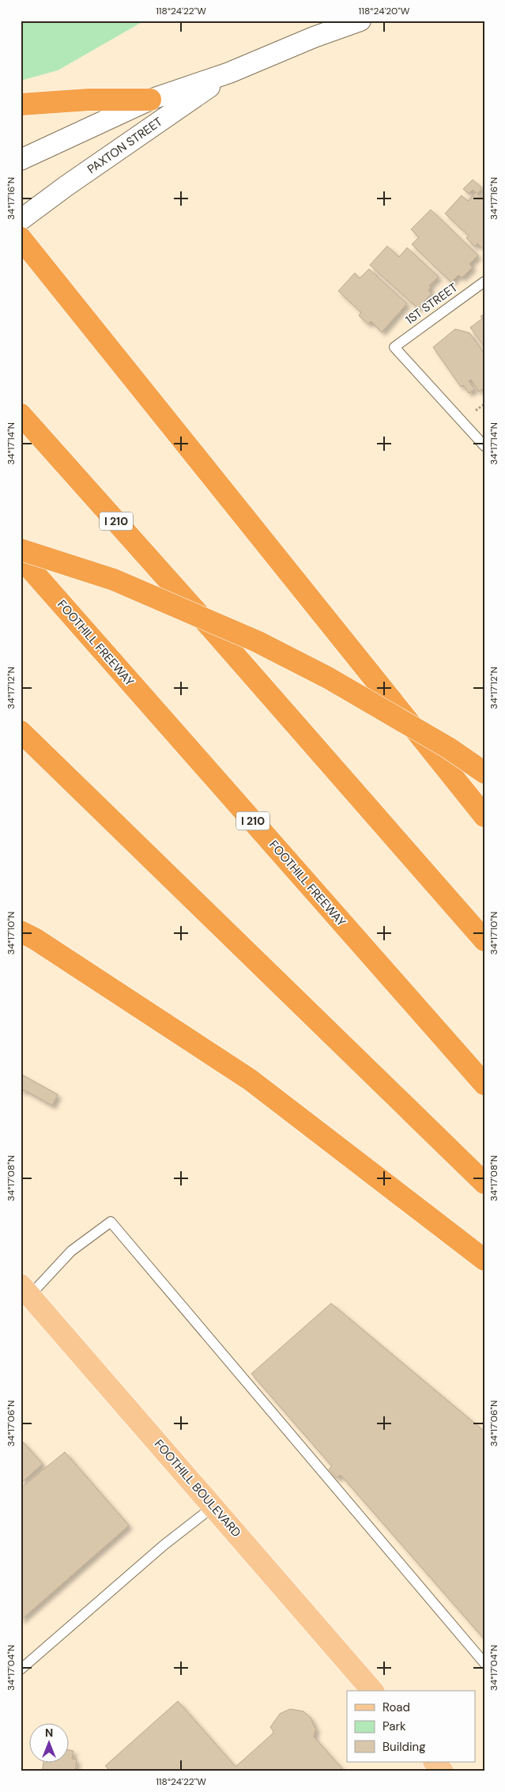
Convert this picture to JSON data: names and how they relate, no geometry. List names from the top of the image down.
{
  "streets": {
    "highway": ["I 210", "FOOTHILL FREEWAY"],
    "main road": ["FOOTHILL BOULEVARD"],
    "street": ["PAXTON STREET"],
    "lane": ["1ST STREET"]
  },
  "legend": ["Road", "Park", "Building"],
  "north": "top",
  "coordinates": [
    "118°24'22\"W",
    "118°24'20\"W",
    "34°17'16\"N",
    "34°17'14\"N",
    "34°17'12\"N",
    "34°17'10\"N",
    "34°17'08\"N",
    "34°17'06\"N",
    "34°17'04\"N"
  ]
}
